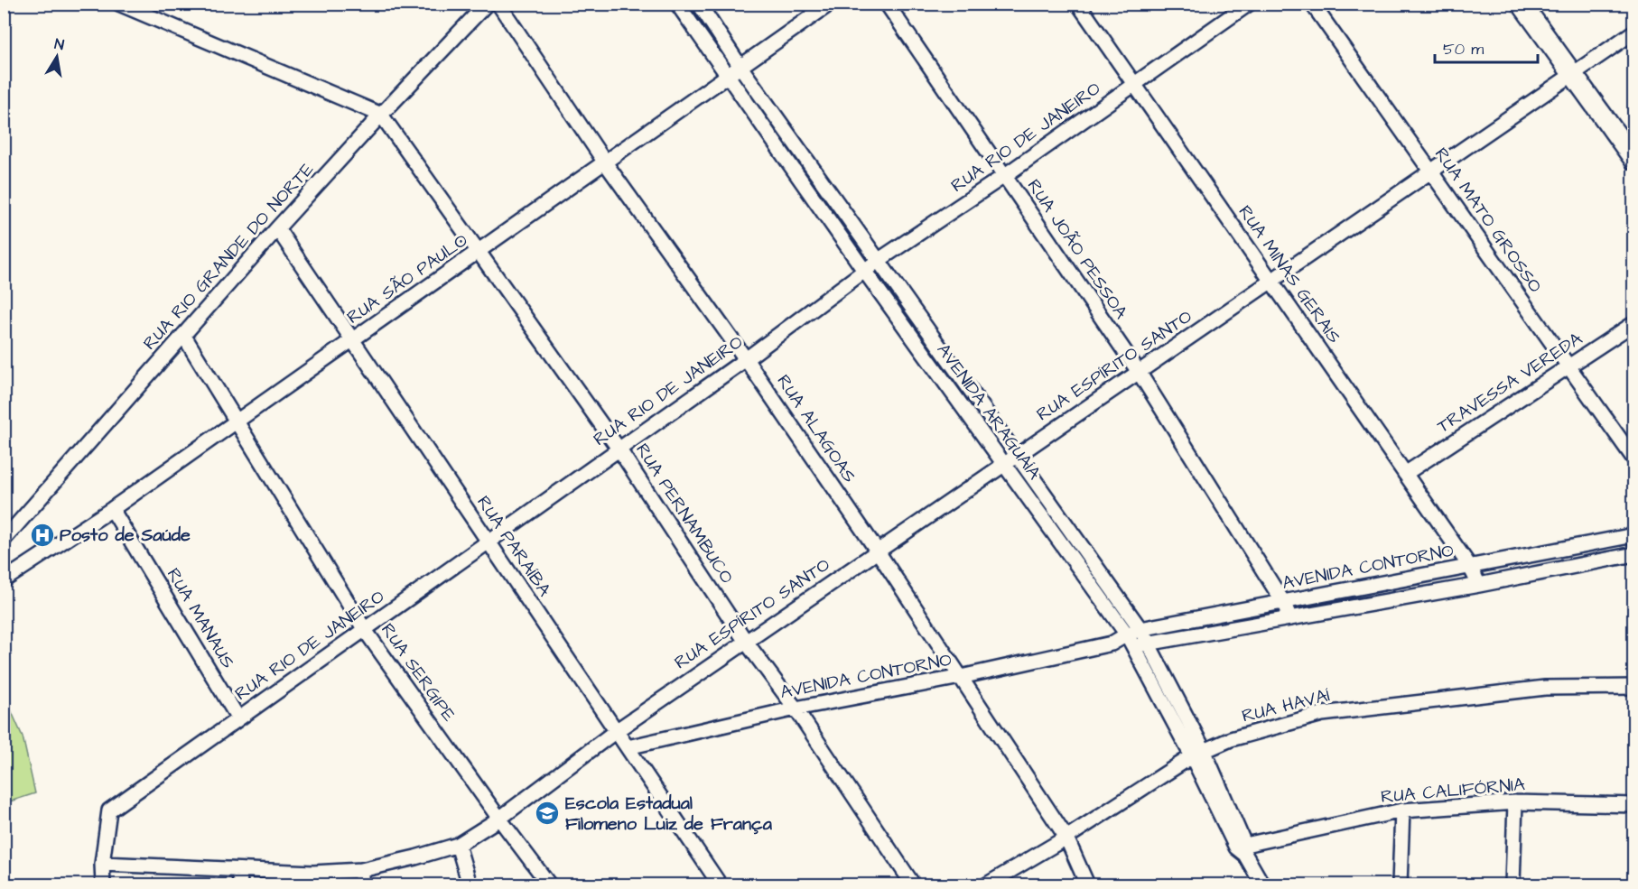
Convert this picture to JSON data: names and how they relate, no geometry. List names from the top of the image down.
{
  "streets": {
    "street": [
      "RUA RIO DE JANEIRO",
      "RUA MATO GROSSO",
      "RUA JOÃO PESSOA",
      "RUA RIO GRANDE DO NORTE",
      "RUA MINAS GERAIS",
      "RUA SÃO PAULO",
      "RUA ESPÍRITO SANTO",
      "TRAVESSA VEREDA",
      "AVENIDA ARAGUAÍA",
      "RUA ALAGOAS",
      "RUA PERNAMBUCO",
      "RUA PARAÍBA",
      "AVENIDA CONTORNO",
      "RUA MANAUS",
      "RUA SERGIPE",
      "RUA HAVAÍ",
      "RUA CALIFÓRNIA"
    ]
  },
  "crossings": [
    ["RUA RIO DE JANEIRO", "RUA JOÃO PESSOA"],
    ["RUA RIO DE JANEIRO", "RUA MINAS GERAIS"],
    ["RUA RIO DE JANEIRO", "RUA ESPÍRITO SANTO"],
    ["RUA RIO DE JANEIRO", "AVENIDA ARAGUAÍA"],
    ["RUA RIO DE JANEIRO", "RUA ALAGOAS"],
    ["RUA RIO DE JANEIRO", "RUA PERNAMBUCO"],
    ["RUA RIO DE JANEIRO", "RUA PARAÍBA"],
    ["RUA RIO DE JANEIRO", "RUA MANAUS"],
    ["RUA RIO DE JANEIRO", "RUA SERGIPE"],
    ["RUA MATO GROSSO", "RUA ESPÍRITO SANTO"],
    ["RUA MATO GROSSO", "TRAVESSA VEREDA"],
    ["RUA JOÃO PESSOA", "RUA ESPÍRITO SANTO"],
    ["RUA JOÃO PESSOA", "AVENIDA CONTORNO"],
    ["RUA RIO GRANDE DO NORTE", "RUA PERNAMBUCO"],
    ["RUA RIO GRANDE DO NORTE", "RUA PARAÍBA"],
    ["RUA RIO GRANDE DO NORTE", "RUA SERGIPE"],
    ["RUA MINAS GERAIS", "RUA ESPÍRITO SANTO"],
    ["RUA MINAS GERAIS", "TRAVESSA VEREDA"],
    ["RUA MINAS GERAIS", "AVENIDA CONTORNO"],
    ["RUA SÃO PAULO", "AVENIDA ARAGUAÍA"],
    ["RUA SÃO PAULO", "RUA ALAGOAS"],
    ["RUA SÃO PAULO", "RUA PERNAMBUCO"],
    ["RUA SÃO PAULO", "RUA PARAÍBA"],
    ["RUA SÃO PAULO", "RUA MANAUS"],
    ["RUA SÃO PAULO", "RUA SERGIPE"],
    ["RUA ESPÍRITO SANTO", "AVENIDA ARAGUAÍA"],
    ["RUA ESPÍRITO SANTO", "RUA ALAGOAS"],
    ["RUA ESPÍRITO SANTO", "RUA PERNAMBUCO"],
    ["RUA ESPÍRITO SANTO", "RUA PARAÍBA"],
    ["RUA ESPÍRITO SANTO", "RUA SERGIPE"],
    ["AVENIDA ARAGUAÍA", "AVENIDA CONTORNO"],
    ["AVENIDA ARAGUAÍA", "RUA HAVAÍ"],
    ["AVENIDA ARAGUAÍA", "RUA CALIFÓRNIA"],
    ["RUA ALAGOAS", "AVENIDA CONTORNO"],
    ["RUA ALAGOAS", "RUA HAVAÍ"],
    ["RUA PERNAMBUCO", "AVENIDA CONTORNO"],
    ["RUA PARAÍBA", "AVENIDA CONTORNO"]
  ],
  "places": {
    "hospital": ["Posto de Saúde"],
    "school or university": ["Escola Estadual Filomeno Luiz de França"]
  },
  "scale_bar": "50 m",
  "north": "top"
}
